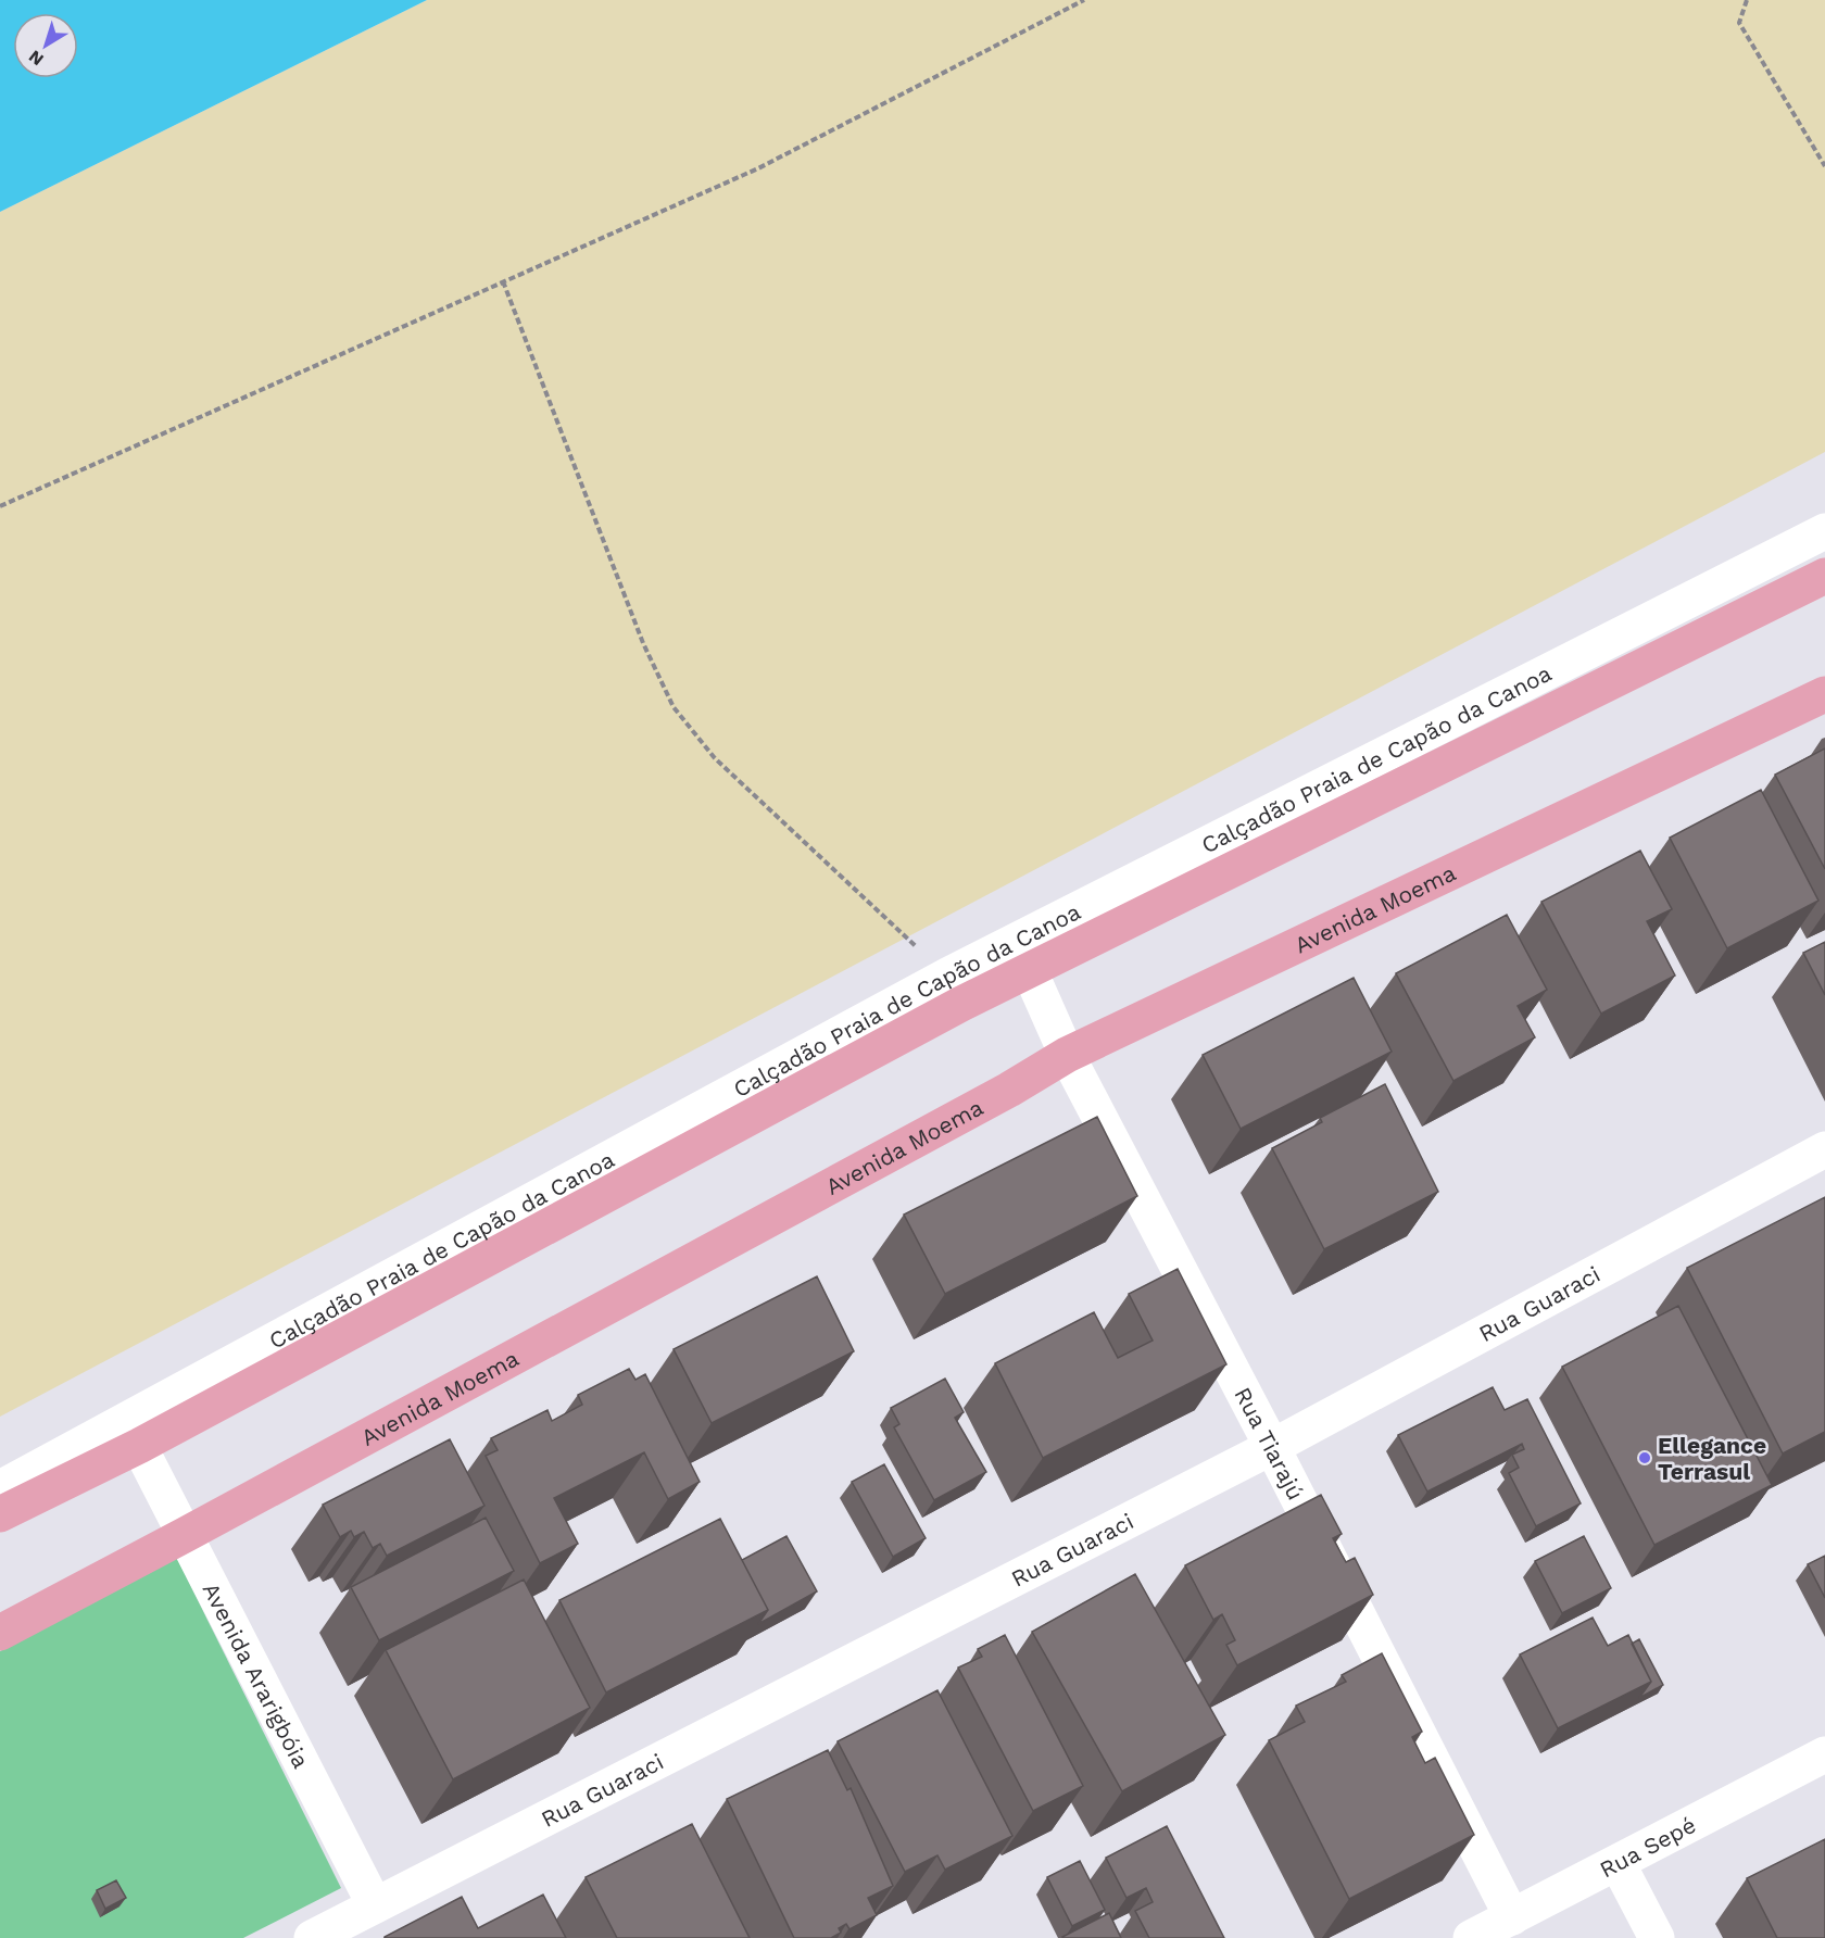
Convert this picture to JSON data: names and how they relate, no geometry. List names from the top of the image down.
{
  "streets": {
    "main road": ["Avenida Moema"],
    "street": [
      "Calçadão Praia de Capão da Canoa",
      "Rua Guaraci",
      "Rua Tiarajú",
      "Avenida Ararigbóia",
      "Rua Sepé"
    ]
  },
  "crossings": [
    ["Avenida Moema", "Rua Tiarajú"],
    ["Avenida Moema", "Avenida Ararigbóia"],
    ["Rua Guaraci", "Rua Tiarajú"],
    ["Rua Guaraci", "Avenida Ararigbóia"],
    ["Rua Tiarajú", "Rua Sepé"]
  ],
  "places": ["Ellegance Terrasul"],
  "north": "bottom left"
}
